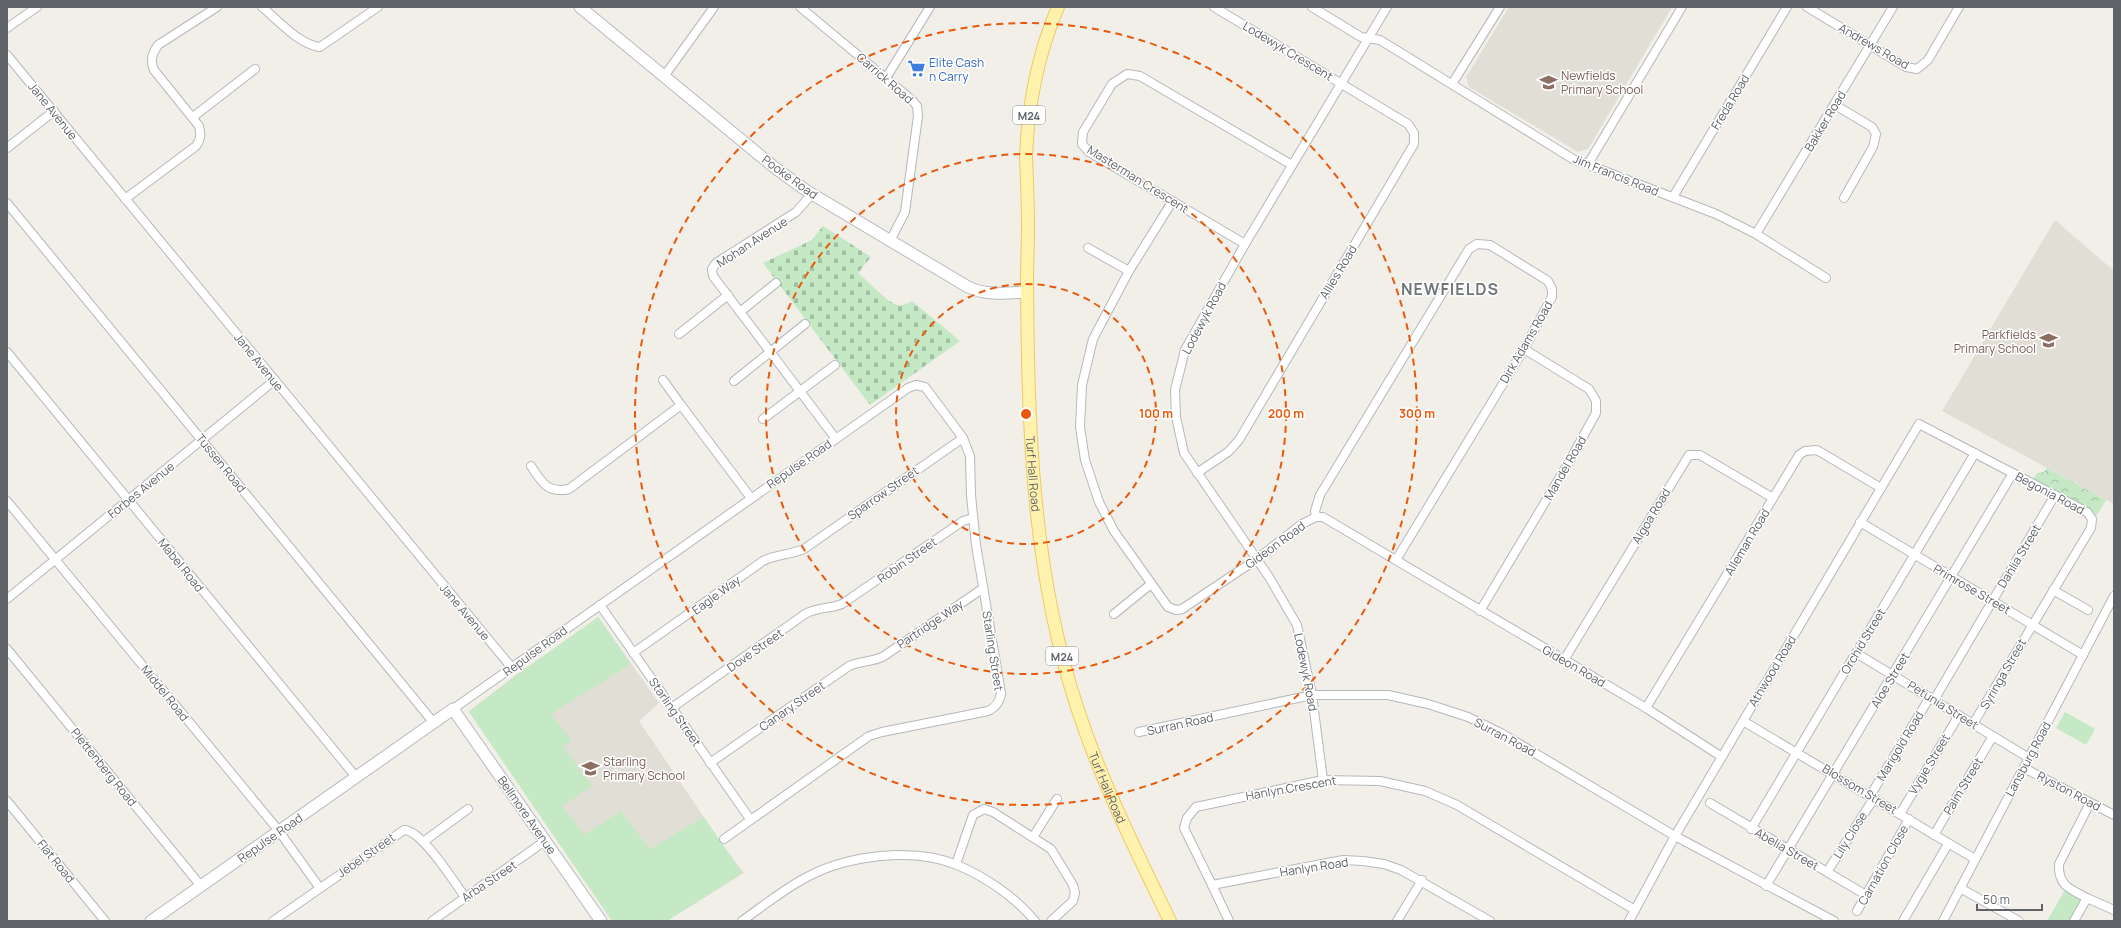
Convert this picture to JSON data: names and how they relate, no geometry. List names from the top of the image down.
{
  "streets": {
    "main road": ["M24", "Turf Hall Road"],
    "street": [
      "Andrews Road",
      "Lodewyk Crescent",
      "Carrick Road",
      "Freda Road",
      "Jane Avenue",
      "Bakker Road",
      "Jim Francis Road",
      "Pooke Road",
      "Masterman Crescent",
      "Mohan Avenue",
      "Allies Road",
      "Lodewyk Road",
      "Dirk Adams Road",
      "Tussen Road",
      "Repulse Road",
      "Mandel Road",
      "Forbes Avenue",
      "Sparrow Street",
      "Begonia Road",
      "Algoa Road",
      "Alleman Road",
      "Gideon Road",
      "Dahlia Street",
      "Robin Street",
      "Mabel Road",
      "Primrose Street",
      "Eagle Way",
      "Partridge Way",
      "Orchid Street",
      "Dove Street",
      "Starling Street",
      "Athwood Road",
      "Syringa Street",
      "Aloe Street",
      "Middel Road",
      "Petunia Street",
      "Canary Street",
      "Surran Road",
      "Marigold Road",
      "Lansburg Road",
      "Vygie Street",
      "Plettenberg Road",
      "Palm Street",
      "Hanlyn Crescent",
      "Blossom Street",
      "Ryston Road",
      "Bellmore Avenue",
      "Lily Close",
      "Abelia Street",
      "Jebel Street",
      "Flat Road",
      "Carnation Close",
      "Hanlyn Road",
      "Arba Street"
    ]
  },
  "crossings": [
    ["Andrews Road", "Bakker Road"],
    ["Lodewyk Crescent", "Allies Road"],
    ["Lodewyk Crescent", "Lodewyk Road"],
    ["Carrick Road", "Pooke Road"],
    ["Freda Road", "Jim Francis Road"],
    ["Jane Avenue", "Repulse Road"],
    ["Jane Avenue", "Forbes Avenue"],
    ["Bakker Road", "Jim Francis Road"],
    ["Jim Francis Road", "Lodewyk Road"],
    ["Pooke Road", "Mohan Avenue"],
    ["Pooke Road", "Turf Hall Road"],
    ["Masterman Crescent", "Lodewyk Road"],
    ["Masterman Crescent", "Gideon Road"],
    ["Mohan Avenue", "Repulse Road"],
    ["Allies Road", "Lodewyk Road"],
    ["Lodewyk Road", "Gideon Road"],
    ["Lodewyk Road", "Surran Road"],
    ["Lodewyk Road", "Hanlyn Crescent"],
    ["Dirk Adams Road", "Mandel Road"],
    ["Dirk Adams Road", "Gideon Road"],
    ["Tussen Road", "Repulse Road"],
    ["Tussen Road", "Forbes Avenue"],
    ["Repulse Road", "Mabel Road"],
    ["Repulse Road", "Starling Street"],
    ["Repulse Road", "Middel Road"],
    ["Repulse Road", "Plettenberg Road"],
    ["Repulse Road", "Bellmore Avenue"],
    ["Mandel Road", "Gideon Road"],
    ["Forbes Avenue", "Mabel Road"],
    ["Forbes Avenue", "Middel Road"],
    ["Sparrow Street", "Eagle Way"],
    ["Sparrow Street", "Starling Street"],
    ["Begonia Road", "Dahlia Street"],
    ["Begonia Road", "Primrose Street"],
    ["Begonia Road", "Orchid Street"],
    ["Begonia Road", "Athwood Road"],
    ["Begonia Road", "Syringa Street"],
    ["Begonia Road", "Aloe Street"],
    ["Algoa Road", "Alleman Road"],
    ["Algoa Road", "Gideon Road"],
    ["Alleman Road", "Gideon Road"],
    ["Alleman Road", "Athwood Road"],
    ["Gideon Road", "Athwood Road"],
    ["Dahlia Street", "Primrose Street"],
    ["Dahlia Street", "Petunia Street"],
    ["Dahlia Street", "Marigold Road"],
    ["Robin Street", "Dove Street"],
    ["Robin Street", "Starling Street"],
    ["Primrose Street", "Orchid Street"],
    ["Primrose Street", "Athwood Road"],
    ["Primrose Street", "Syringa Street"],
    ["Primrose Street", "Aloe Street"],
    ["Primrose Street", "Lansburg Road"],
    ["Eagle Way", "Starling Street"],
    ["Partridge Way", "Starling Street"],
    ["Partridge Way", "Canary Street"],
    ["Orchid Street", "Petunia Street"],
    ["Orchid Street", "Blossom Street"],
    ["Orchid Street", "Abelia Street"],
    ["Dove Street", "Starling Street"],
    ["Starling Street", "Canary Street"],
    ["Athwood Road", "Surran Road"],
    ["Athwood Road", "Hanlyn Crescent"],
    ["Athwood Road", "Blossom Street"],
    ["Syringa Street", "Petunia Street"],
    ["Aloe Street", "Petunia Street"],
    ["Aloe Street", "Surran Road"],
    ["Aloe Street", "Blossom Street"],
    ["Aloe Street", "Abelia Street"],
    ["Middel Road", "Jebel Street"],
    ["Petunia Street", "Marigold Road"],
    ["Petunia Street", "Lansburg Road"],
    ["Petunia Street", "Vygie Street"],
    ["Petunia Street", "Palm Street"],
    ["Marigold Road", "Blossom Street"],
    ["Marigold Road", "Lily Close"],
    ["Lansburg Road", "Blossom Street"],
    ["Lansburg Road", "Ryston Road"],
    ["Vygie Street", "Blossom Street"],
    ["Palm Street", "Blossom Street"],
    ["Hanlyn Crescent", "Hanlyn Road"],
    ["Blossom Street", "Lily Close"],
    ["Blossom Street", "Carnation Close"],
    ["Bellmore Avenue", "Arba Street"],
    ["Lily Close", "Abelia Street"],
    ["Abelia Street", "Carnation Close"],
    ["Jebel Street", "Arba Street"]
  ],
  "districts": ["NEWFIELDS"],
  "places": {
    "supermarket": ["Elite Cash n Carry"],
    "school or university": ["Newfields Primary School", "Parkfields Primary School", "Starling Primary School"]
  },
  "scale_bar": "50 m",
  "rings": ["100 m", "200 m", "300 m"]
}
